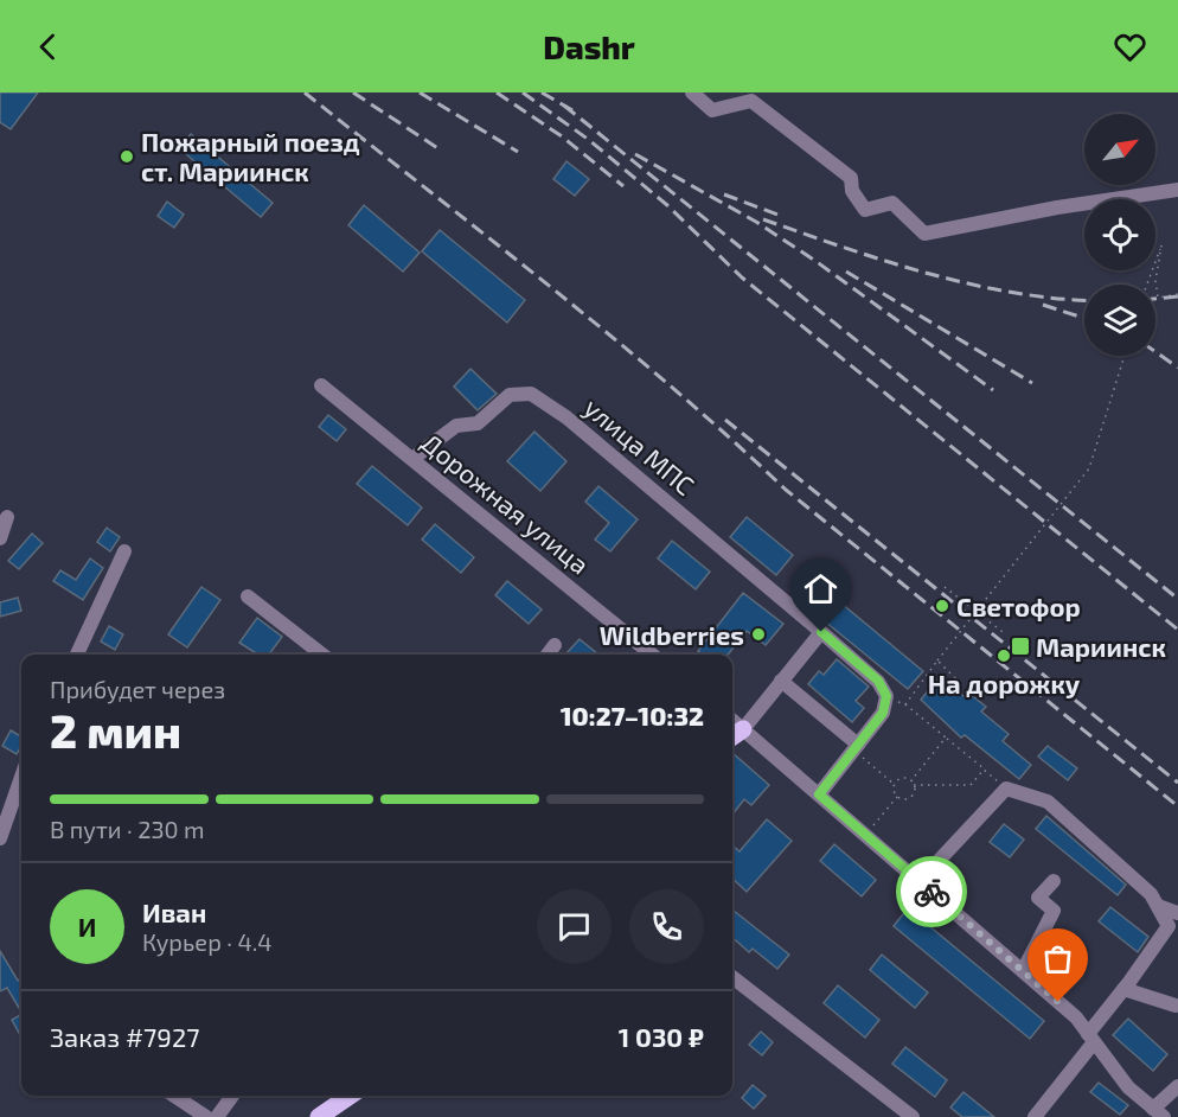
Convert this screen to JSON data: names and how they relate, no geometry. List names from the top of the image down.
{
  "streets": {
    "street": ["улица МПС", "Дорожная улица"]
  },
  "crossings": [
    ["улица МПС", "Дорожная улица"]
  ],
  "places": {
    "other": [
      "Пожарный поезд ст. Мариинск",
      "Светофор",
      "Wildberries",
      "На дорожку"
    ],
    "transit": ["Мариинск"]
  },
  "north": "top right",
  "page": {
    "header": "Dashr",
    "heading": ["2 мин", "Прибудет через", "10:27–10:32"],
    "panel": [
      "Иван",
      "Курьер · 4.4",
      "Заказ #7927",
      "1 030 ₽"
    ],
    "bar": "В пути · 230 m",
    "round": "И"
  }
}
